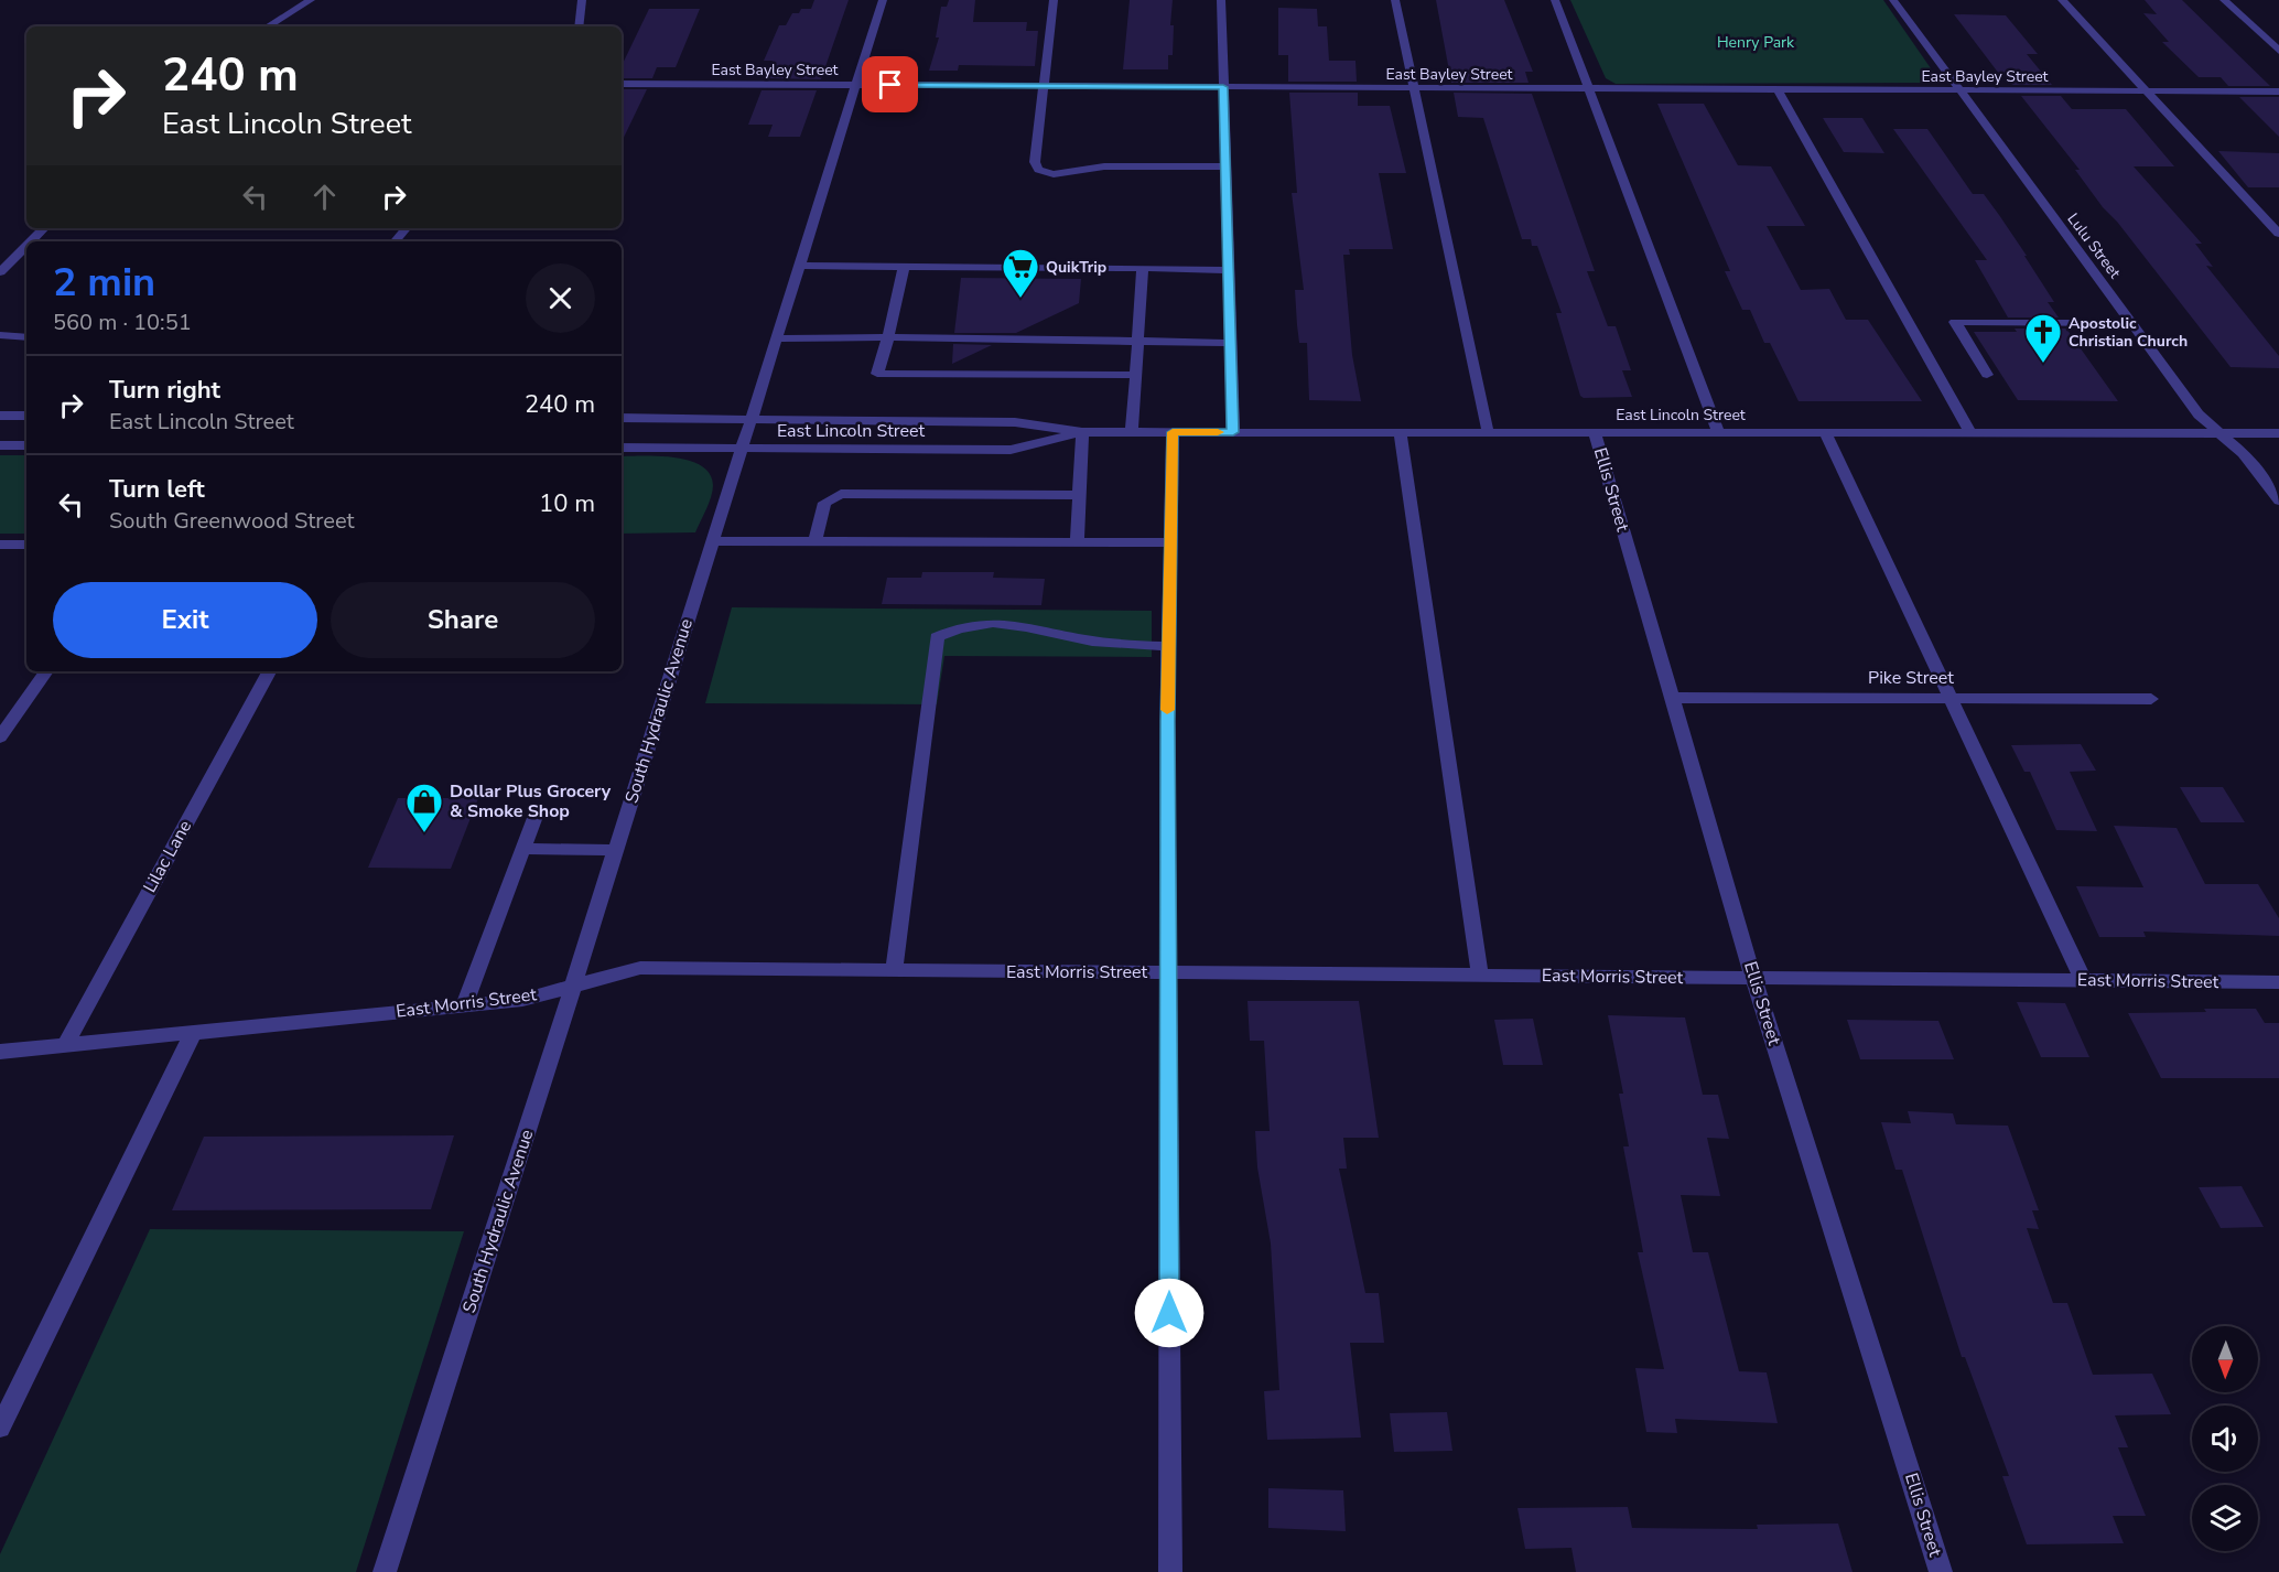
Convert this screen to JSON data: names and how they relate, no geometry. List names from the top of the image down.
{
  "streets": {
    "street": [
      "East Bayley Street",
      "Lulu Street",
      "East Lincoln Street",
      "Ellis Street",
      "Pike Street",
      "South Hydraulic Avenue",
      "Lilac Lane",
      "East Morris Street"
    ]
  },
  "crossings": [
    ["East Bayley Street", "Lulu Street"],
    ["East Bayley Street", "South Hydraulic Avenue"],
    ["Lulu Street", "East Lincoln Street"],
    ["East Lincoln Street", "Ellis Street"],
    ["East Lincoln Street", "South Hydraulic Avenue"],
    ["Ellis Street", "Pike Street"],
    ["Ellis Street", "East Morris Street"],
    ["South Hydraulic Avenue", "East Morris Street"],
    ["Lilac Lane", "East Morris Street"]
  ],
  "parks": ["Henry Park"],
  "places": {
    "supermarket": ["QuikTrip"],
    "church": ["Apostolic Christian Church"],
    "shop": ["Dollar Plus Grocery & Smoke Shop"]
  },
  "north": "bottom",
  "page": {
    "turn": ["240 m", "East Lincoln Street"],
    "heading": ["2 min", "560 m · 10:51"],
    "list": [
      {
        "name": "Turn right",
        "note": "East Lincoln Street",
        "value": "240 m"
      },
      {
        "name": "Turn left",
        "note": "South Greenwood Street",
        "value": "10 m"
      }
    ],
    "buttons": ["Exit", "Share"]
  }
}
